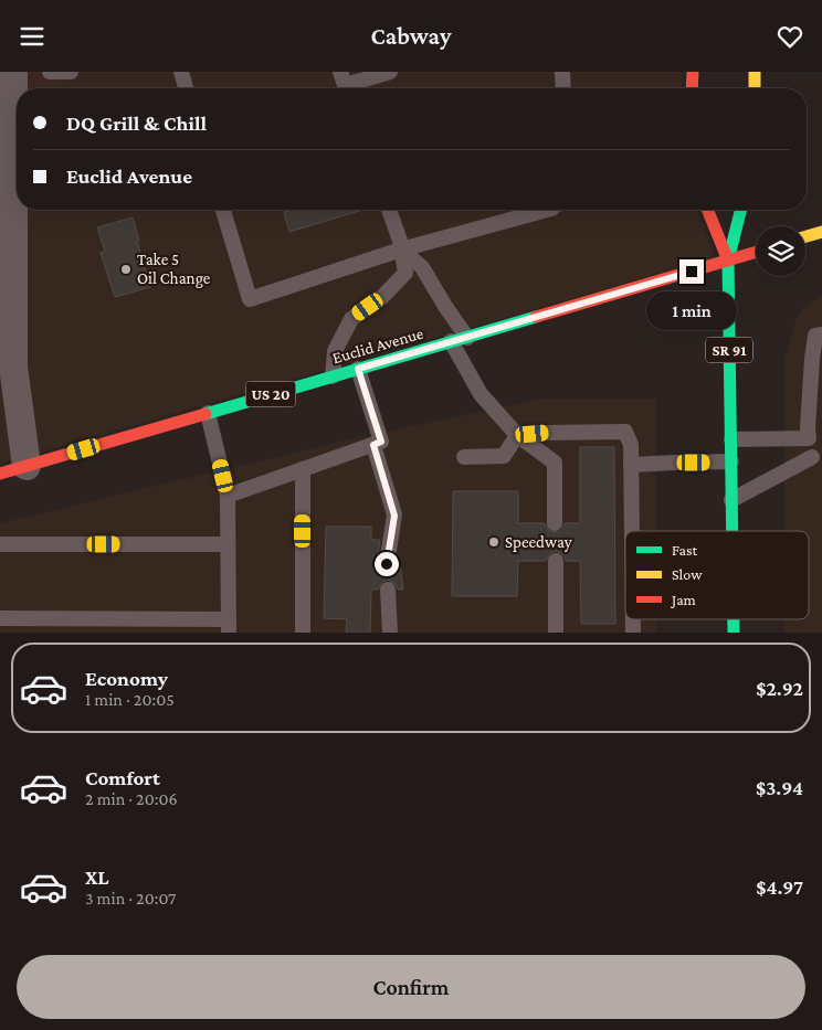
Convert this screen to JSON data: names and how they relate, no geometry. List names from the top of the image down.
{
  "streets": {
    "main road": ["Euclid Avenue", "SR 91", "US 20"]
  },
  "crossings": [
    ["Euclid Avenue", "SR 91"]
  ],
  "places": ["Take 5 Oil Change", "Speedway"],
  "legend": ["Fast", "Slow", "Jam"],
  "page": {
    "header": "Cabway",
    "banner": ["DQ Grill & Chill", "Euclid Avenue"],
    "bubble": "1 min",
    "list": [
      {
        "name": "Economy",
        "note": "1 min · 20:05",
        "value": "$2.92"
      },
      {
        "name": "Comfort",
        "note": "2 min · 20:06",
        "value": "$3.94"
      },
      {
        "name": "XL",
        "note": "3 min · 20:07",
        "value": "$4.97"
      }
    ],
    "buttons": "Confirm"
  }
}
